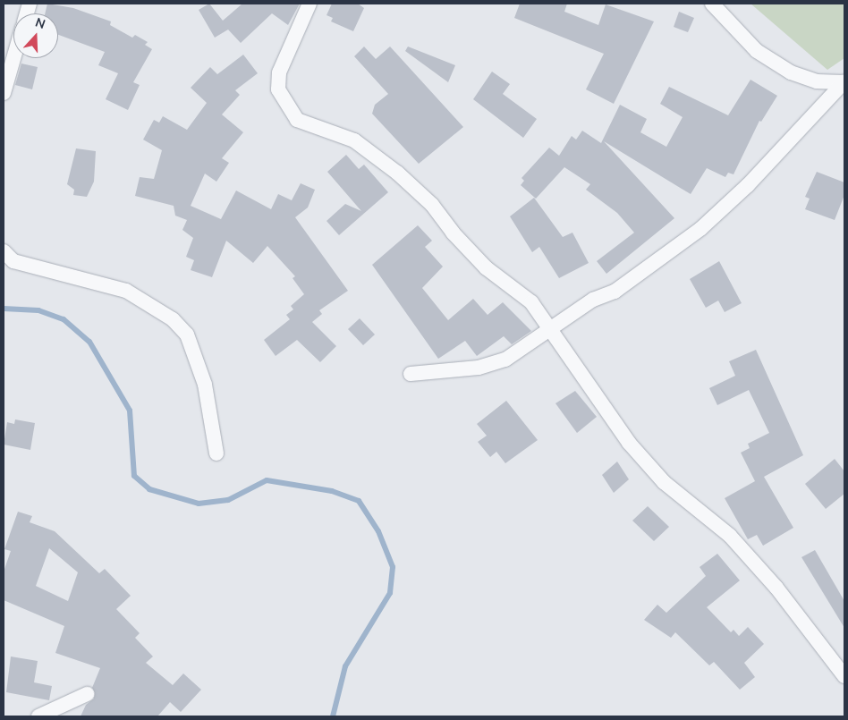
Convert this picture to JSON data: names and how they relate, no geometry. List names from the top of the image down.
{
  "north": "top"
}
